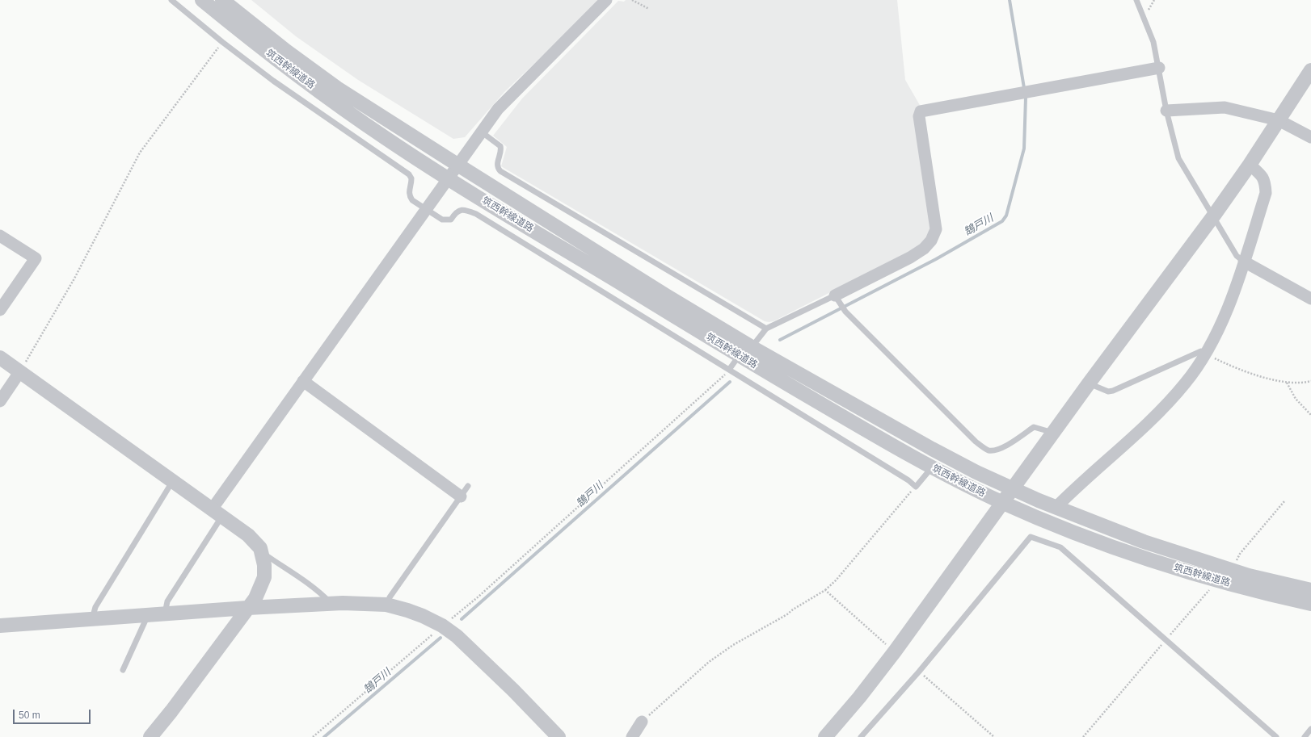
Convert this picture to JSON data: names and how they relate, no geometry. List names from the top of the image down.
{
  "streets": {
    "street": ["筑西幹線道路"]
  },
  "water": ["鵠戸川"],
  "scale_bar": "50 m"
}
